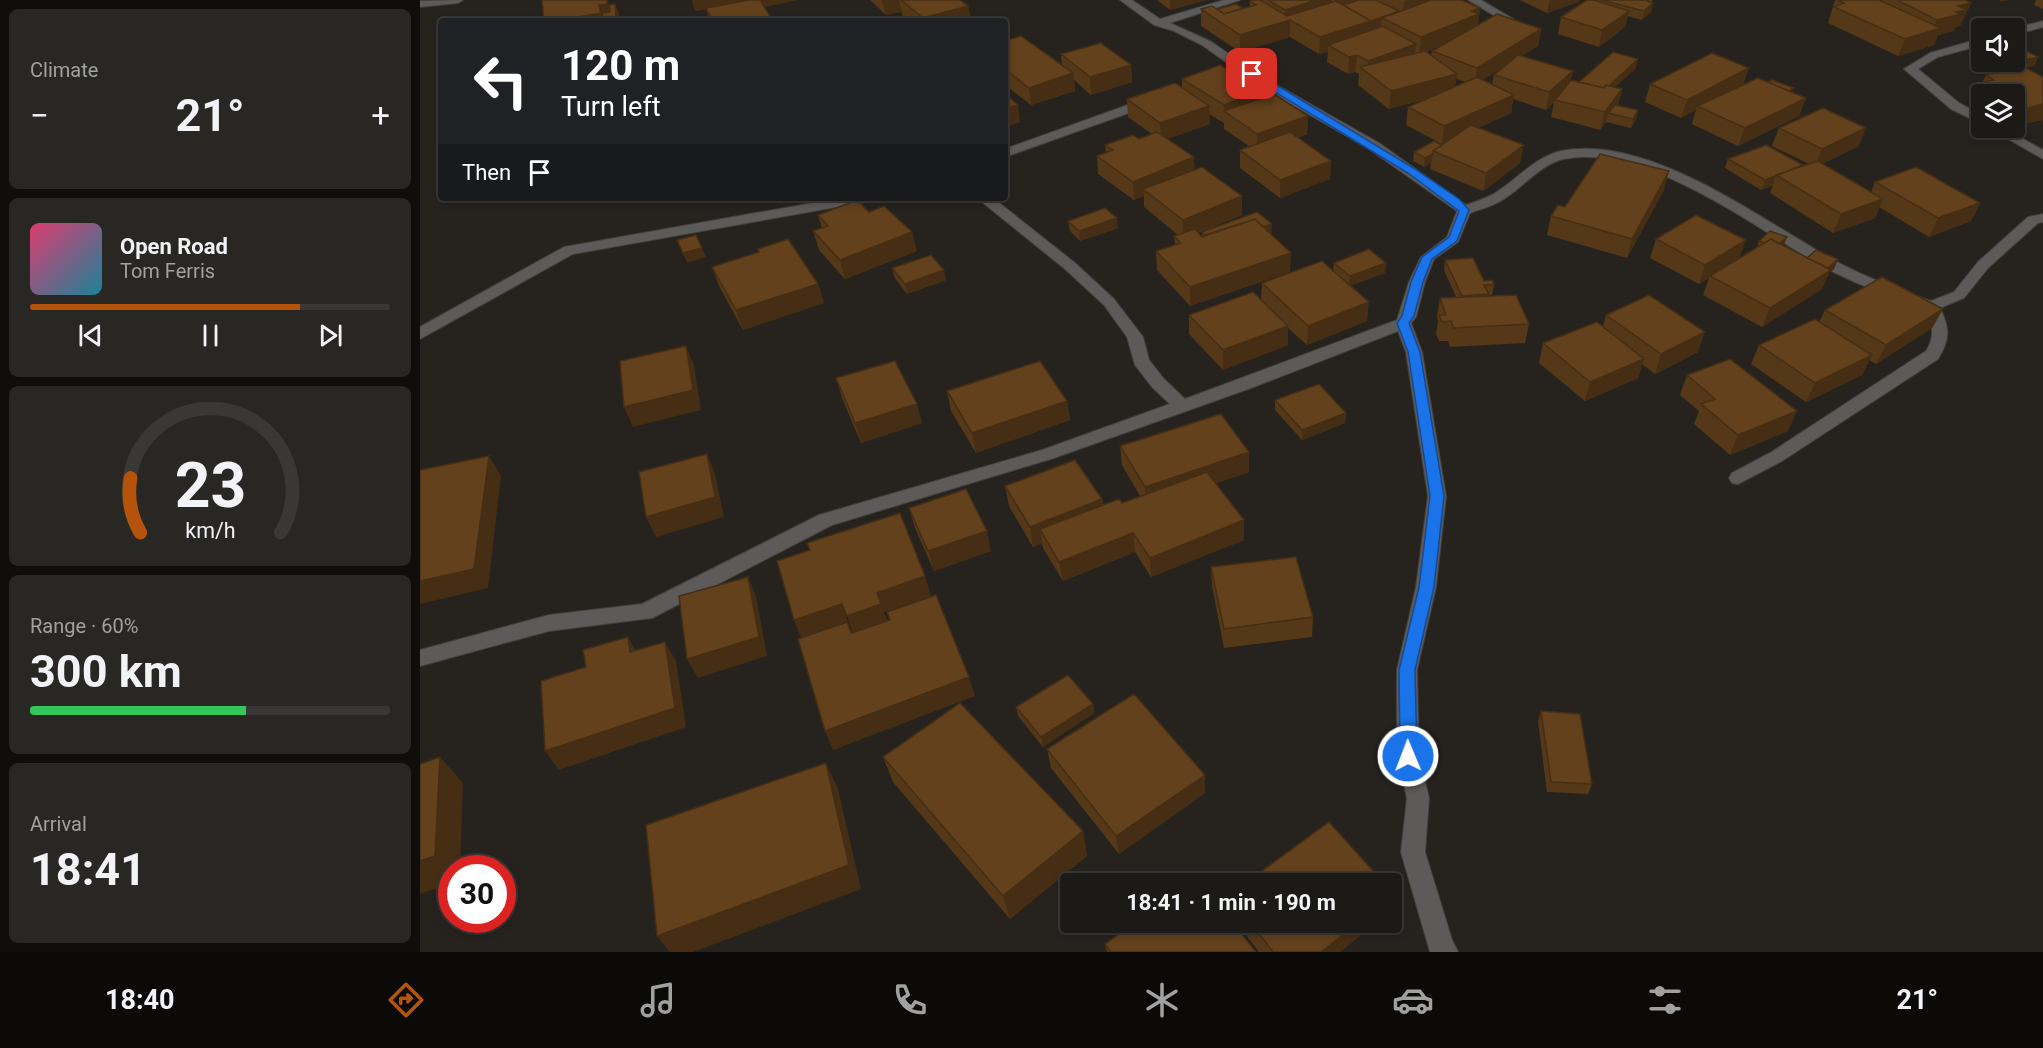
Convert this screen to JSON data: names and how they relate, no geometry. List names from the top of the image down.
{
  "page": {
    "tile": [
      "Climate",
      ["Range · 60%", "300 km"],
      ["Arrival", "18:41"]
    ],
    "turn": ["120 m", "Turn left"],
    "heat": ["−", "21°", "+"],
    "then": "Then",
    "song": ["Open Road", "Tom Ferris"],
    "limit": "30",
    "trip": "18:41 · 1 min · 190 m",
    "tabs": ["18:40", "21°"],
    "gauge": ["23", "km/h"]
  }
}
